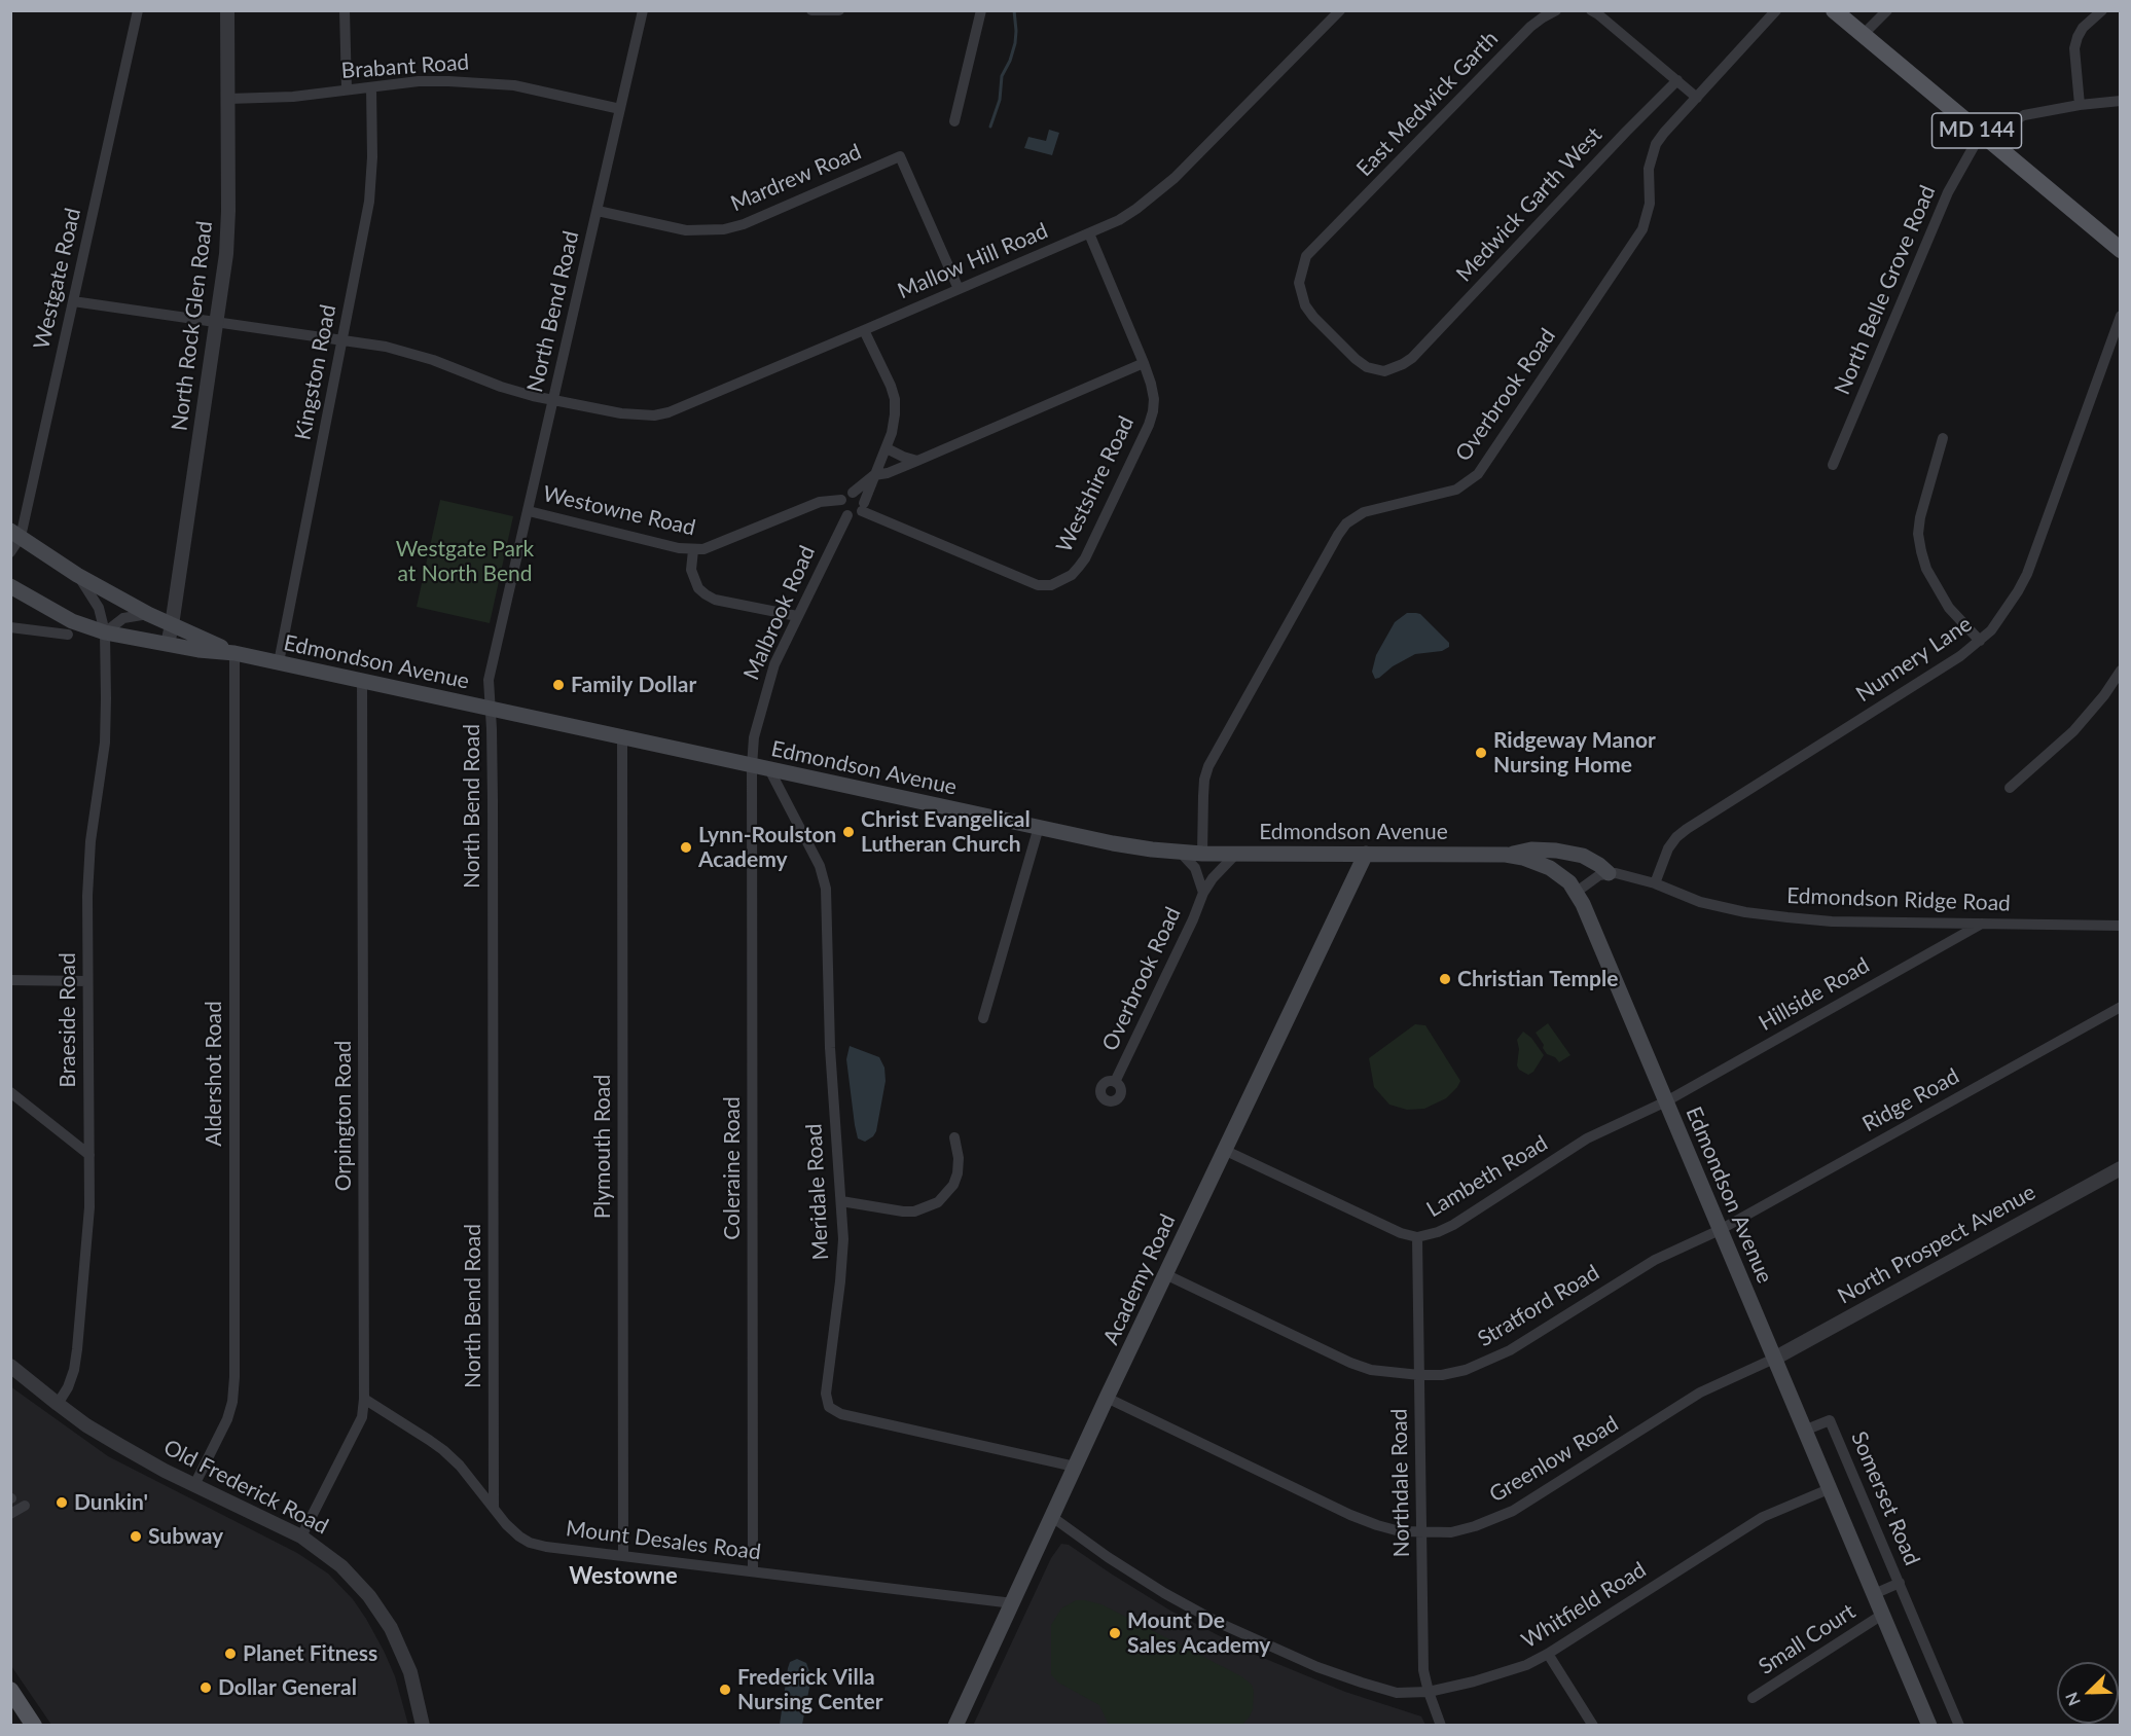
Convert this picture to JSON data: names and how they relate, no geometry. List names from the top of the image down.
{
  "streets": {
    "main road": ["MD 144", "Edmondson Avenue", "Academy Road"],
    "street": [
      "Brabant Road",
      "East Medwick Garth",
      "Mardrew Road",
      "Medwick Garth West",
      "Mallow Hill Road",
      "Westgate Road",
      "North Belle Grove Road",
      "North Bend Road",
      "North Rock Glen Road",
      "Kingston Road",
      "Overbrook Road",
      "Westshire Road",
      "Westowne Road",
      "Malbrook Road",
      "Nunnery Lane",
      "Edmondson Ridge Road",
      "Hillside Road",
      "Braeside Road",
      "Aldershot Road",
      "Ridge Road",
      "Orpington Road",
      "Plymouth Road",
      "Coleraine Road",
      "Lambeth Road",
      "Meridale Road",
      "North Prospect Avenue",
      "Stratford Road",
      "Greenlow Road",
      "Northdale Road",
      "Old Frederick Road",
      "Somerset Road",
      "Mount Desales Road",
      "Whitfield Road",
      "Small Court"
    ]
  },
  "crossings": [
    ["Brabant Road", "North Bend Road"],
    ["Brabant Road", "North Rock Glen Road"],
    ["Brabant Road", "Kingston Road"],
    ["East Medwick Garth", "Medwick Garth West"],
    ["MD 144", "North Belle Grove Road"],
    ["Mardrew Road", "Mallow Hill Road"],
    ["Mardrew Road", "North Bend Road"],
    ["Mallow Hill Road", "Westgate Road"],
    ["Mallow Hill Road", "North Bend Road"],
    ["Mallow Hill Road", "North Rock Glen Road"],
    ["Mallow Hill Road", "Kingston Road"],
    ["Mallow Hill Road", "Westshire Road"],
    ["Westgate Road", "Edmondson Avenue"],
    ["North Bend Road", "Westowne Road"],
    ["North Bend Road", "Edmondson Avenue"],
    ["North Bend Road", "Mount Desales Road"],
    ["North Rock Glen Road", "Edmondson Avenue"],
    ["Kingston Road", "Edmondson Avenue"],
    ["Overbrook Road", "Edmondson Avenue"],
    ["Westshire Road", "Westowne Road"],
    ["Westshire Road", "Malbrook Road"],
    ["Westowne Road", "Malbrook Road"],
    ["Malbrook Road", "Edmondson Avenue"],
    ["Malbrook Road", "Coleraine Road"],
    ["Nunnery Lane", "Edmondson Ridge Road"],
    ["Edmondson Avenue", "Hillside Road"],
    ["Edmondson Avenue", "Braeside Road"],
    ["Edmondson Avenue", "Aldershot Road"],
    ["Edmondson Avenue", "Ridge Road"],
    ["Edmondson Avenue", "Orpington Road"],
    ["Edmondson Avenue", "Plymouth Road"],
    ["Edmondson Avenue", "Coleraine Road"],
    ["Edmondson Avenue", "Lambeth Road"],
    ["Edmondson Avenue", "Meridale Road"],
    ["Edmondson Avenue", "North Prospect Avenue"],
    ["Edmondson Avenue", "Academy Road"],
    ["Edmondson Avenue", "Stratford Road"],
    ["Edmondson Avenue", "Greenlow Road"],
    ["Edmondson Avenue", "Somerset Road"],
    ["Edmondson Avenue", "Whitfield Road"],
    ["Edmondson Avenue", "Small Court"],
    ["Edmondson Ridge Road", "Hillside Road"],
    ["Hillside Road", "Lambeth Road"],
    ["Braeside Road", "Old Frederick Road"],
    ["Aldershot Road", "Old Frederick Road"],
    ["Ridge Road", "Stratford Road"],
    ["Orpington Road", "Old Frederick Road"],
    ["Orpington Road", "Mount Desales Road"],
    ["Plymouth Road", "Mount Desales Road"],
    ["Coleraine Road", "Mount Desales Road"],
    ["Lambeth Road", "Academy Road"],
    ["Lambeth Road", "Northdale Road"],
    ["Meridale Road", "Academy Road"],
    ["North Prospect Avenue", "Greenlow Road"],
    ["Academy Road", "Stratford Road"],
    ["Academy Road", "Greenlow Road"],
    ["Academy Road", "Mount Desales Road"],
    ["Academy Road", "Whitfield Road"],
    ["Stratford Road", "Northdale Road"],
    ["Greenlow Road", "Northdale Road"],
    ["Northdale Road", "Whitfield Road"]
  ],
  "districts": ["Westowne"],
  "parks": ["Westgate Park at North Bend"],
  "places": [
    "Family Dollar",
    "Ridgeway Manor Nursing Home",
    "Christ Evangelical Lutheran Church",
    "Lynn-Roulston Academy",
    "Christian Temple",
    "Dunkin'",
    "Subway",
    "Mount De Sales Academy",
    "Planet Fitness",
    "Dollar General",
    "Frederick Villa Nursing Center"
  ],
  "north": "bottom left"
}
